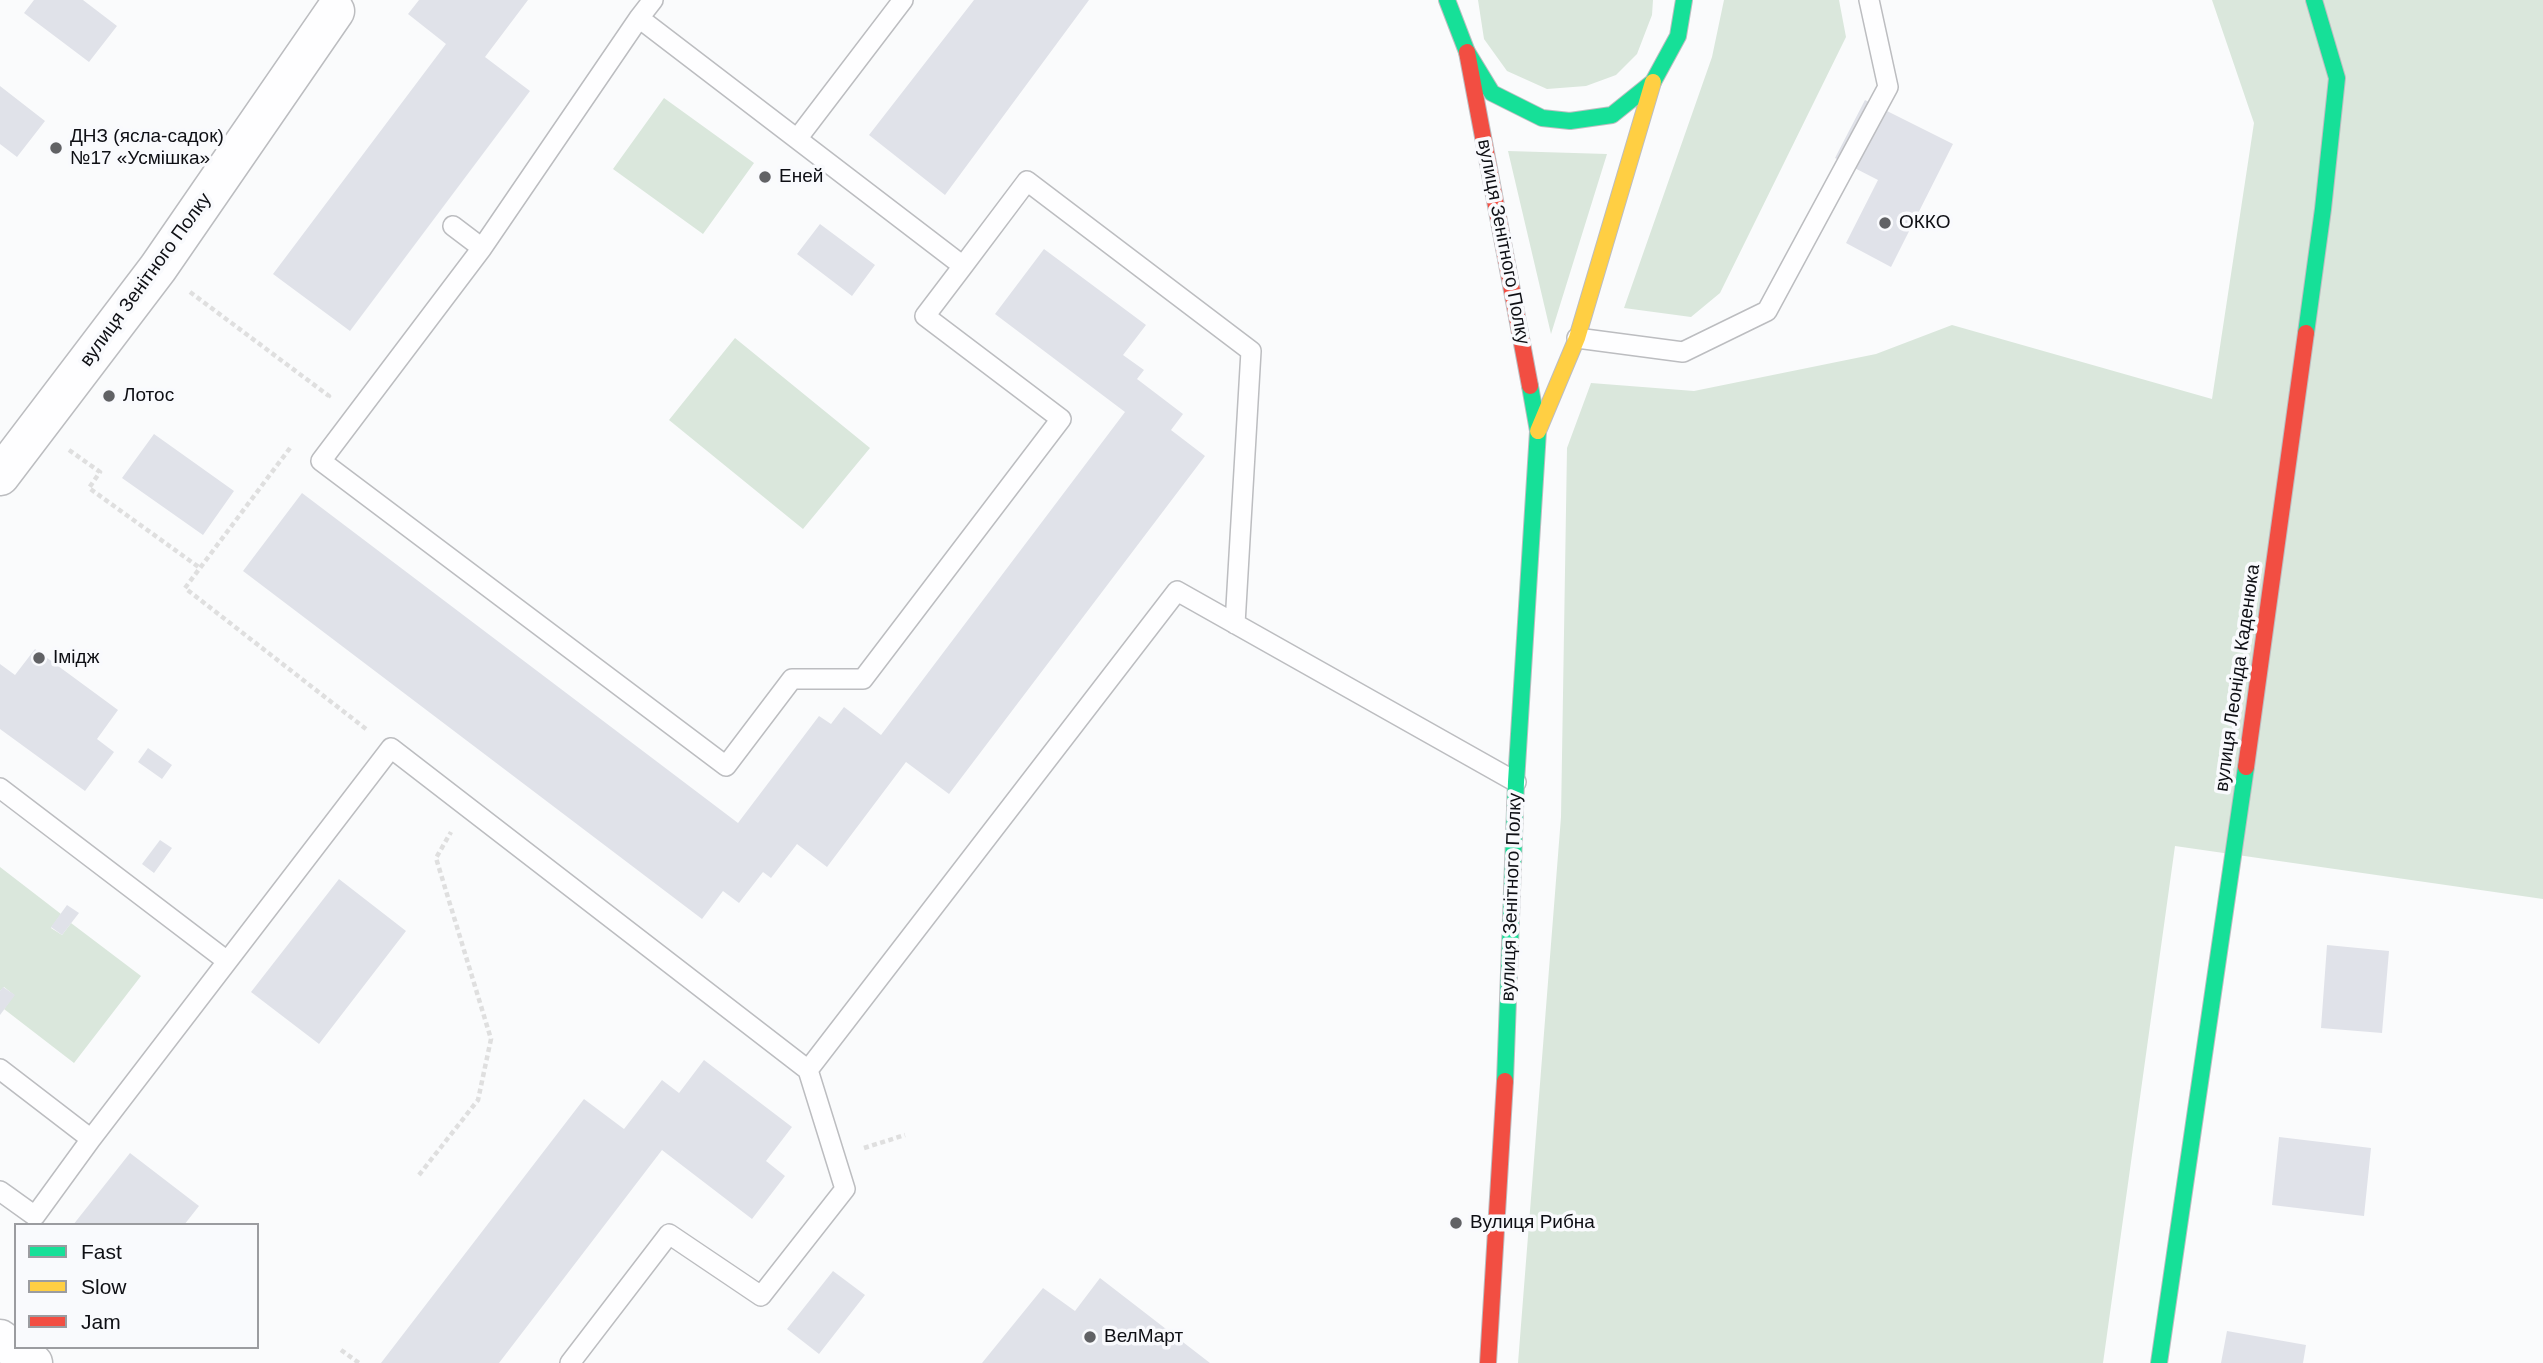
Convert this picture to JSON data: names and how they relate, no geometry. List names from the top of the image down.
{
  "streets": {
    "street": ["вулиця Зенітного Полку", "вулиця Леоніда Каденюка"]
  },
  "places": [
    "ДНЗ (ясла-садок) №17 «Усмішка»",
    "Еней",
    "ОККО",
    "Лотос",
    "Імідж",
    "Вулиця Рибна",
    "ВелМарт"
  ],
  "legend": ["Fast", "Slow", "Jam"]
}
